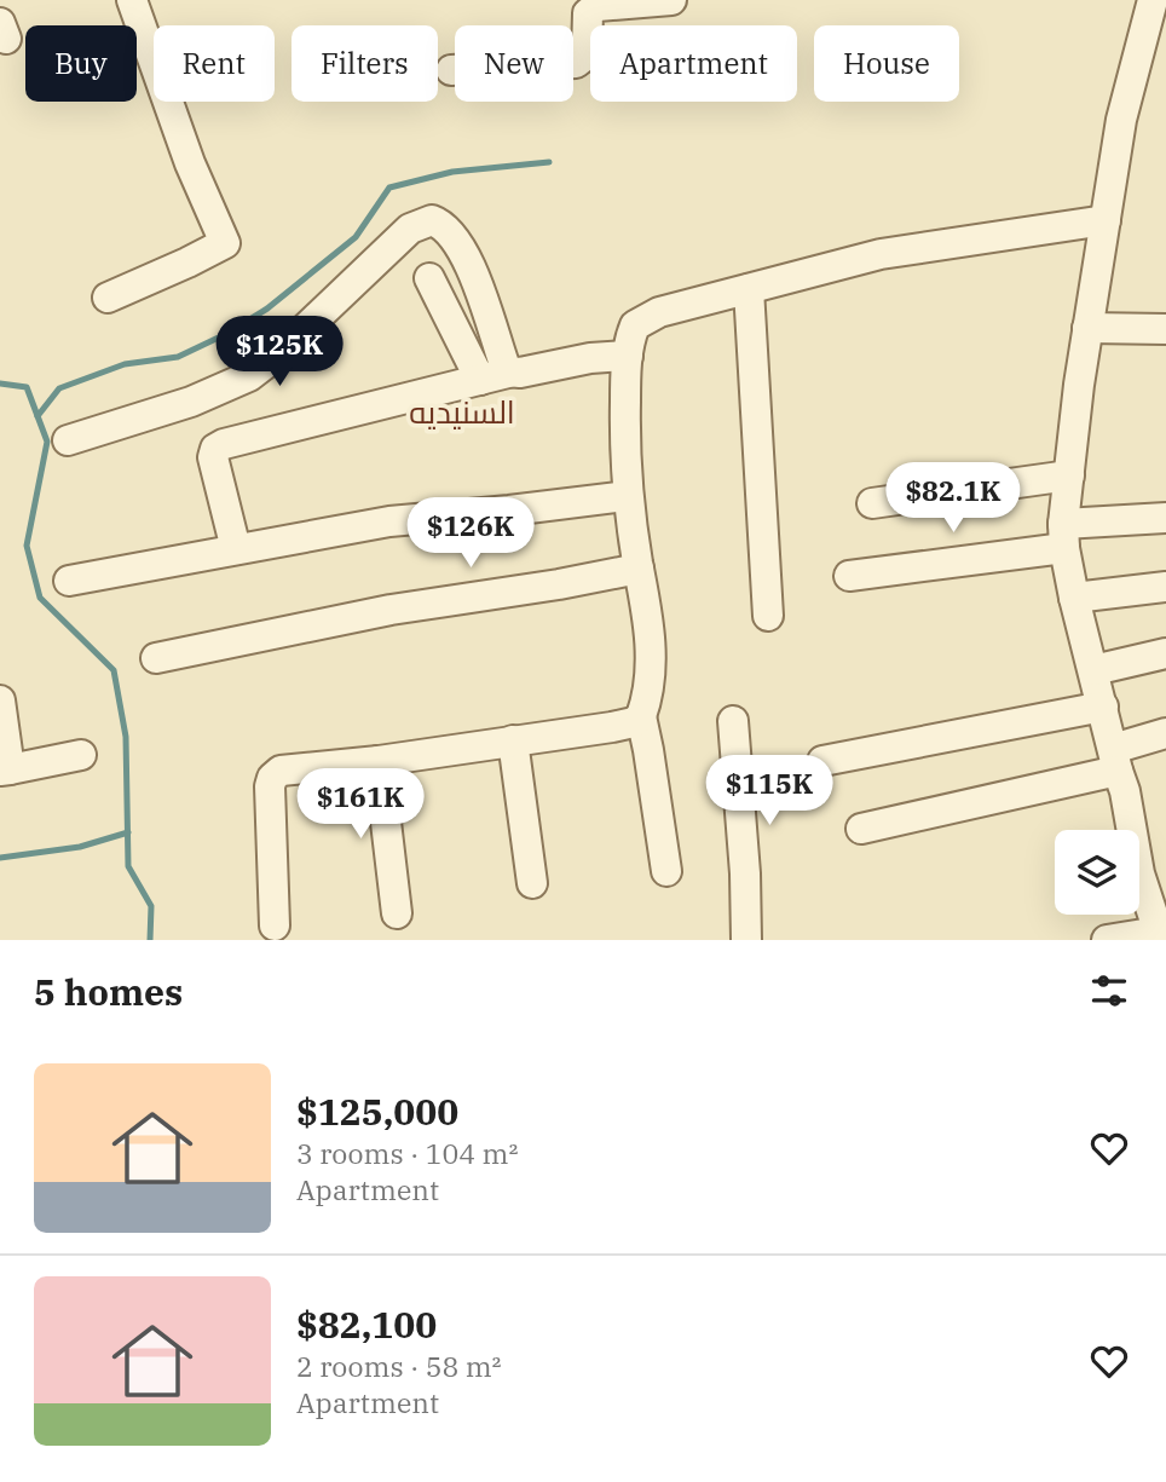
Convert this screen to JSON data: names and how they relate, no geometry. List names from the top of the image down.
{
  "districts": ["السنيديه"],
  "page": {
    "chip": [
      "Buy",
      "Rent",
      "Filters",
      "New",
      "Apartment",
      "House"
    ],
    "price": [
      "$125K",
      "$82.1K",
      "$126K",
      "$115K",
      "$161K"
    ],
    "heading": "5 homes",
    "list": [
      {
        "name": "$125,000",
        "note": "3 rooms · 104 m² · Apartment"
      },
      {
        "name": "$82,100",
        "note": "2 rooms · 58 m² · Apartment"
      }
    ]
  }
}
